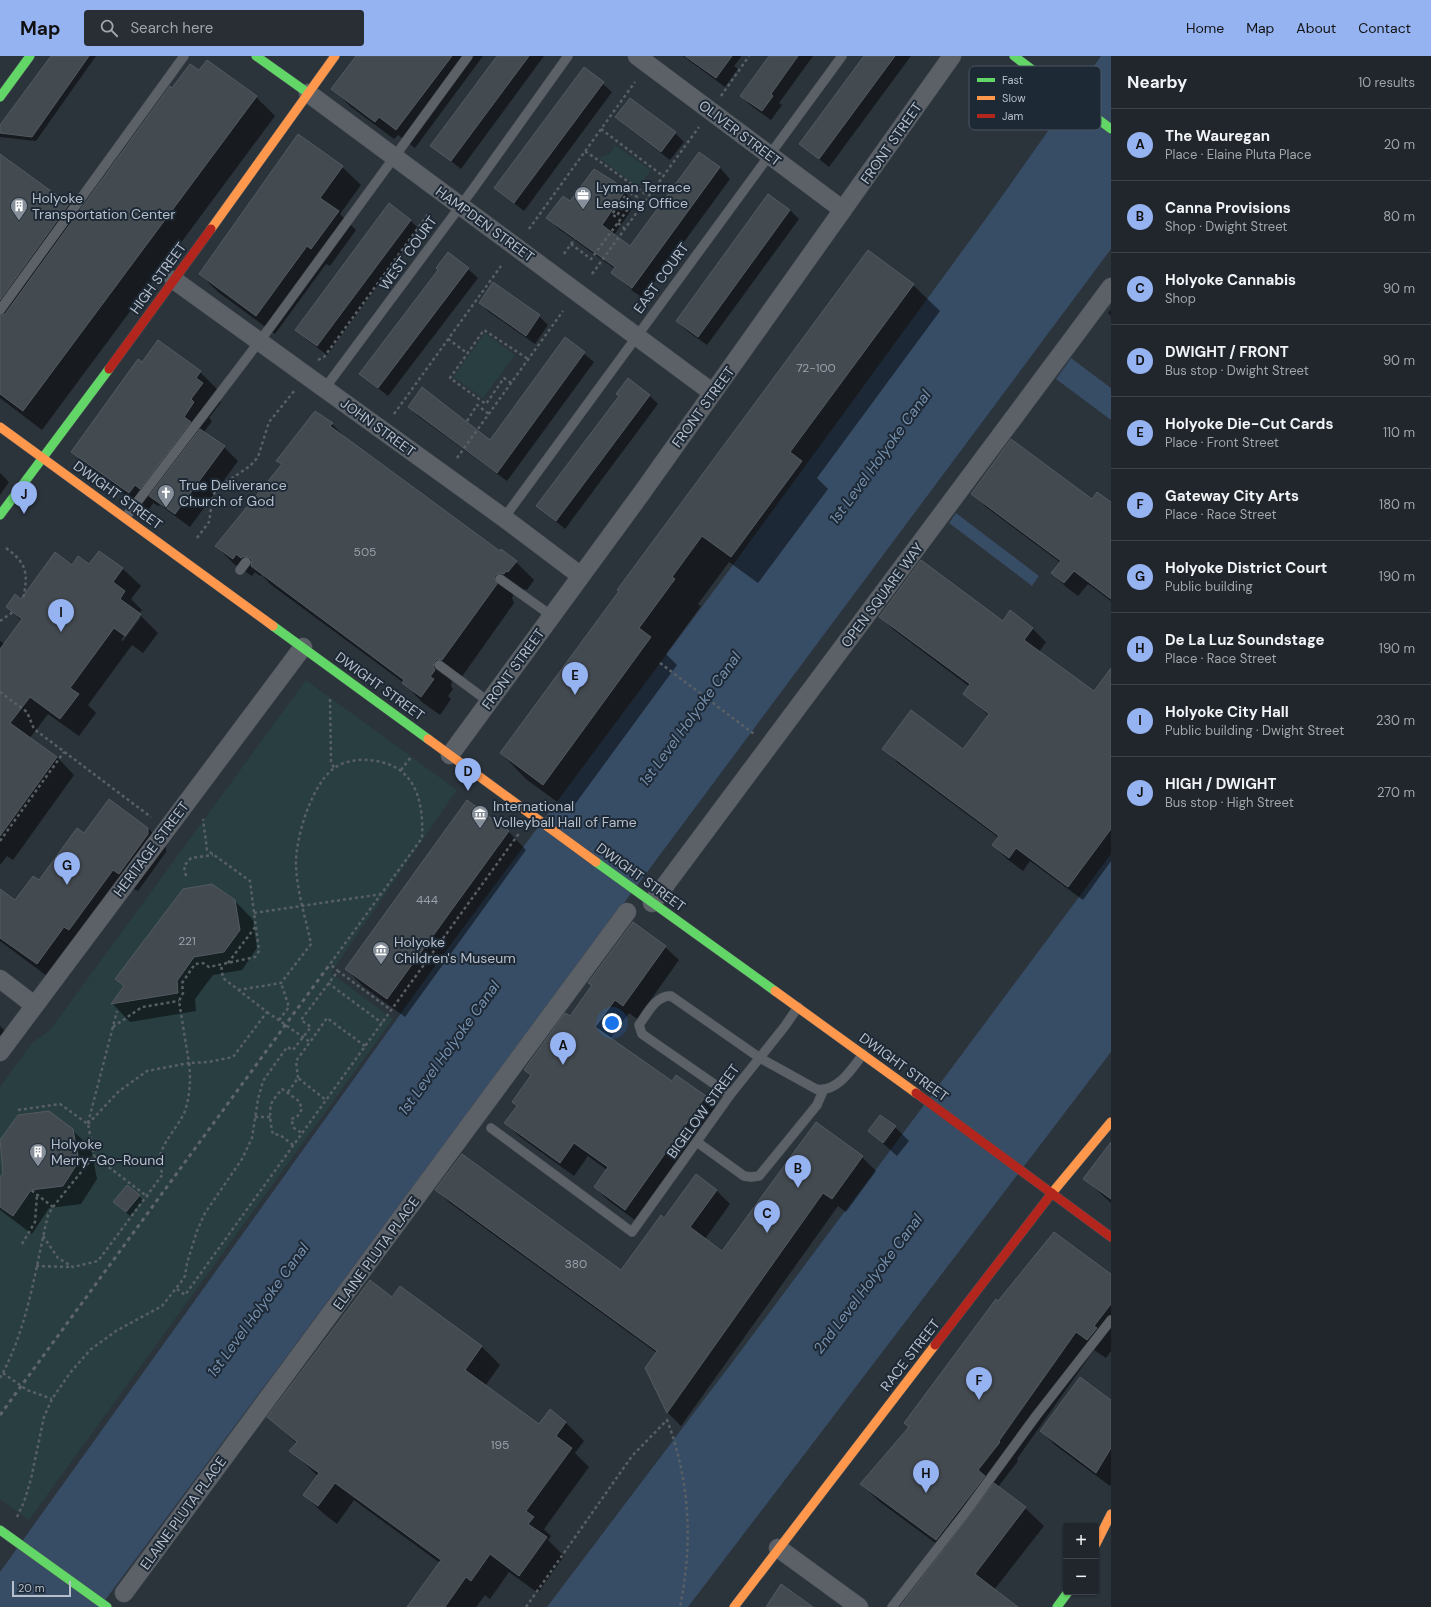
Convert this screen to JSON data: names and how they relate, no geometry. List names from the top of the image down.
{
  "streets": {
    "street": [
      "OLIVER STREET",
      "FRONT STREET",
      "HAMPDEN STREET",
      "HIGH STREET",
      "JOHN STREET",
      "DWIGHT STREET",
      "OPEN SQUARE WAY",
      "HERITAGE STREET",
      "ELAINE PLUTA PLACE",
      "RACE STREET"
    ],
    "lane": ["WEST COURT", "EAST COURT", "BIGELOW STREET"]
  },
  "crossings": [
    ["OLIVER STREET", "FRONT STREET"],
    ["OLIVER STREET", "EAST COURT"],
    ["FRONT STREET", "HAMPDEN STREET"],
    ["FRONT STREET", "JOHN STREET"],
    ["FRONT STREET", "DWIGHT STREET"],
    ["HAMPDEN STREET", "WEST COURT"],
    ["HAMPDEN STREET", "HIGH STREET"],
    ["HAMPDEN STREET", "EAST COURT"],
    ["WEST COURT", "JOHN STREET"],
    ["HIGH STREET", "JOHN STREET"],
    ["HIGH STREET", "DWIGHT STREET"],
    ["EAST COURT", "JOHN STREET"],
    ["DWIGHT STREET", "OPEN SQUARE WAY"],
    ["DWIGHT STREET", "HERITAGE STREET"],
    ["DWIGHT STREET", "BIGELOW STREET"],
    ["DWIGHT STREET", "RACE STREET"]
  ],
  "water": ["1st Level Holyoke Canal", "2nd Level Holyoke Canal"],
  "places": {
    "office": ["Lyman Terrace Leasing Office"],
    "building": ["Holyoke Transportation Center", "Holyoke Merry-Go-Round"],
    "church": ["True Deliverance Church of God"],
    "museum": ["International Volleyball Hall of Fame", "Holyoke Children's Museum"]
  },
  "house_numbers": [
    "72-100",
    "505",
    "444",
    "221",
    "380",
    "195"
  ],
  "legend": ["Fast", "Slow", "Jam"],
  "scale_bar": "20 m",
  "page": {
    "header": "Map",
    "search": "Search here",
    "nav": [
      "Home",
      "Map",
      "About",
      "Contact"
    ],
    "heading": ["Nearby", "10 results"],
    "list": [
      {
        "mark": "A",
        "name": "The Wauregan",
        "note": "Place · Elaine Pluta Place",
        "value": "20 m"
      },
      {
        "mark": "B",
        "name": "Canna Provisions",
        "note": "Shop · Dwight Street",
        "value": "80 m"
      },
      {
        "mark": "C",
        "name": "Holyoke Cannabis",
        "note": "Shop",
        "value": "90 m"
      },
      {
        "mark": "D",
        "name": "DWIGHT / FRONT",
        "note": "Bus stop · Dwight Street",
        "value": "90 m"
      },
      {
        "mark": "E",
        "name": "Holyoke Die-Cut Cards",
        "note": "Place · Front Street",
        "value": "110 m"
      },
      {
        "mark": "F",
        "name": "Gateway City Arts",
        "note": "Place · Race Street",
        "value": "180 m"
      },
      {
        "mark": "G",
        "name": "Holyoke District Court",
        "note": "Public building",
        "value": "190 m"
      },
      {
        "mark": "H",
        "name": "De La Luz Soundstage",
        "note": "Place · Race Street",
        "value": "190 m"
      },
      {
        "mark": "I",
        "name": "Holyoke City Hall",
        "note": "Public building · Dwight Street",
        "value": "230 m"
      },
      {
        "mark": "J",
        "name": "HIGH / DWIGHT",
        "note": "Bus stop · High Street",
        "value": "270 m"
      }
    ],
    "pins": [
      "J",
      "I",
      "E",
      "D",
      "G",
      "A",
      "B",
      "C",
      "F",
      "H"
    ],
    "map_buttons": ["+", "−"],
    "scale": "20 m"
  }
}
